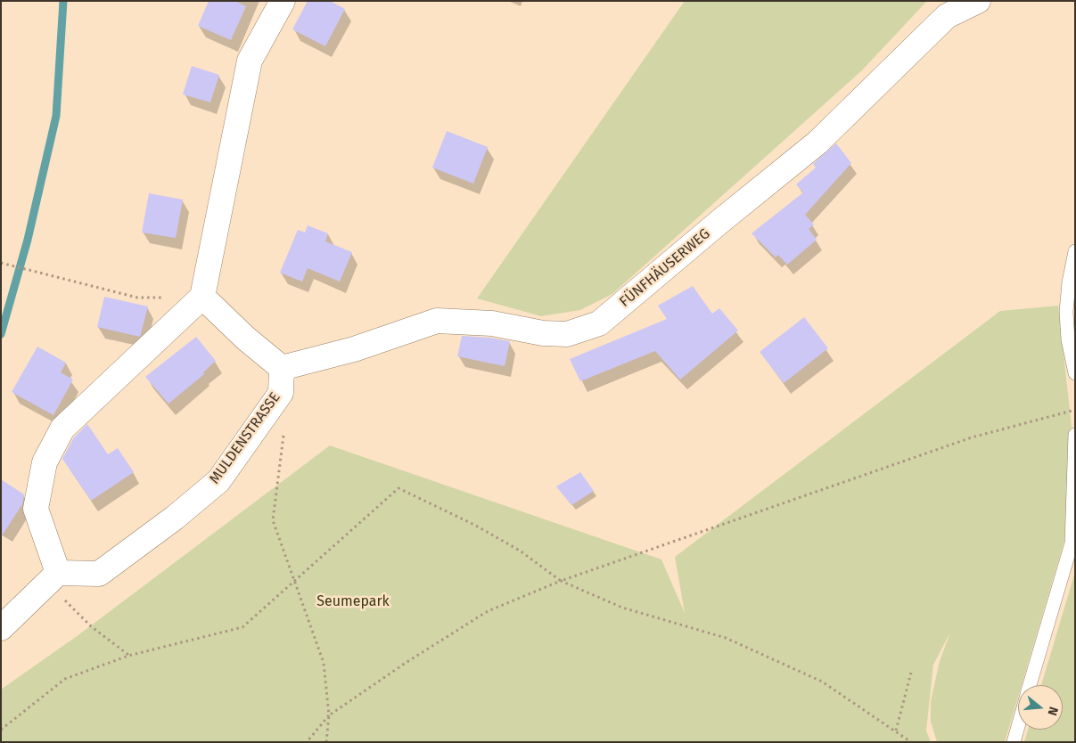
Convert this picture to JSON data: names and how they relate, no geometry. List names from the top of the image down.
{
  "streets": {
    "street": ["FÜNFHÄUSERWEG", "MULDENSTRASSE"]
  },
  "crossings": [
    ["FÜNFHÄUSERWEG", "MULDENSTRASSE"]
  ],
  "parks": ["Seumepark"],
  "north": "right"
}
